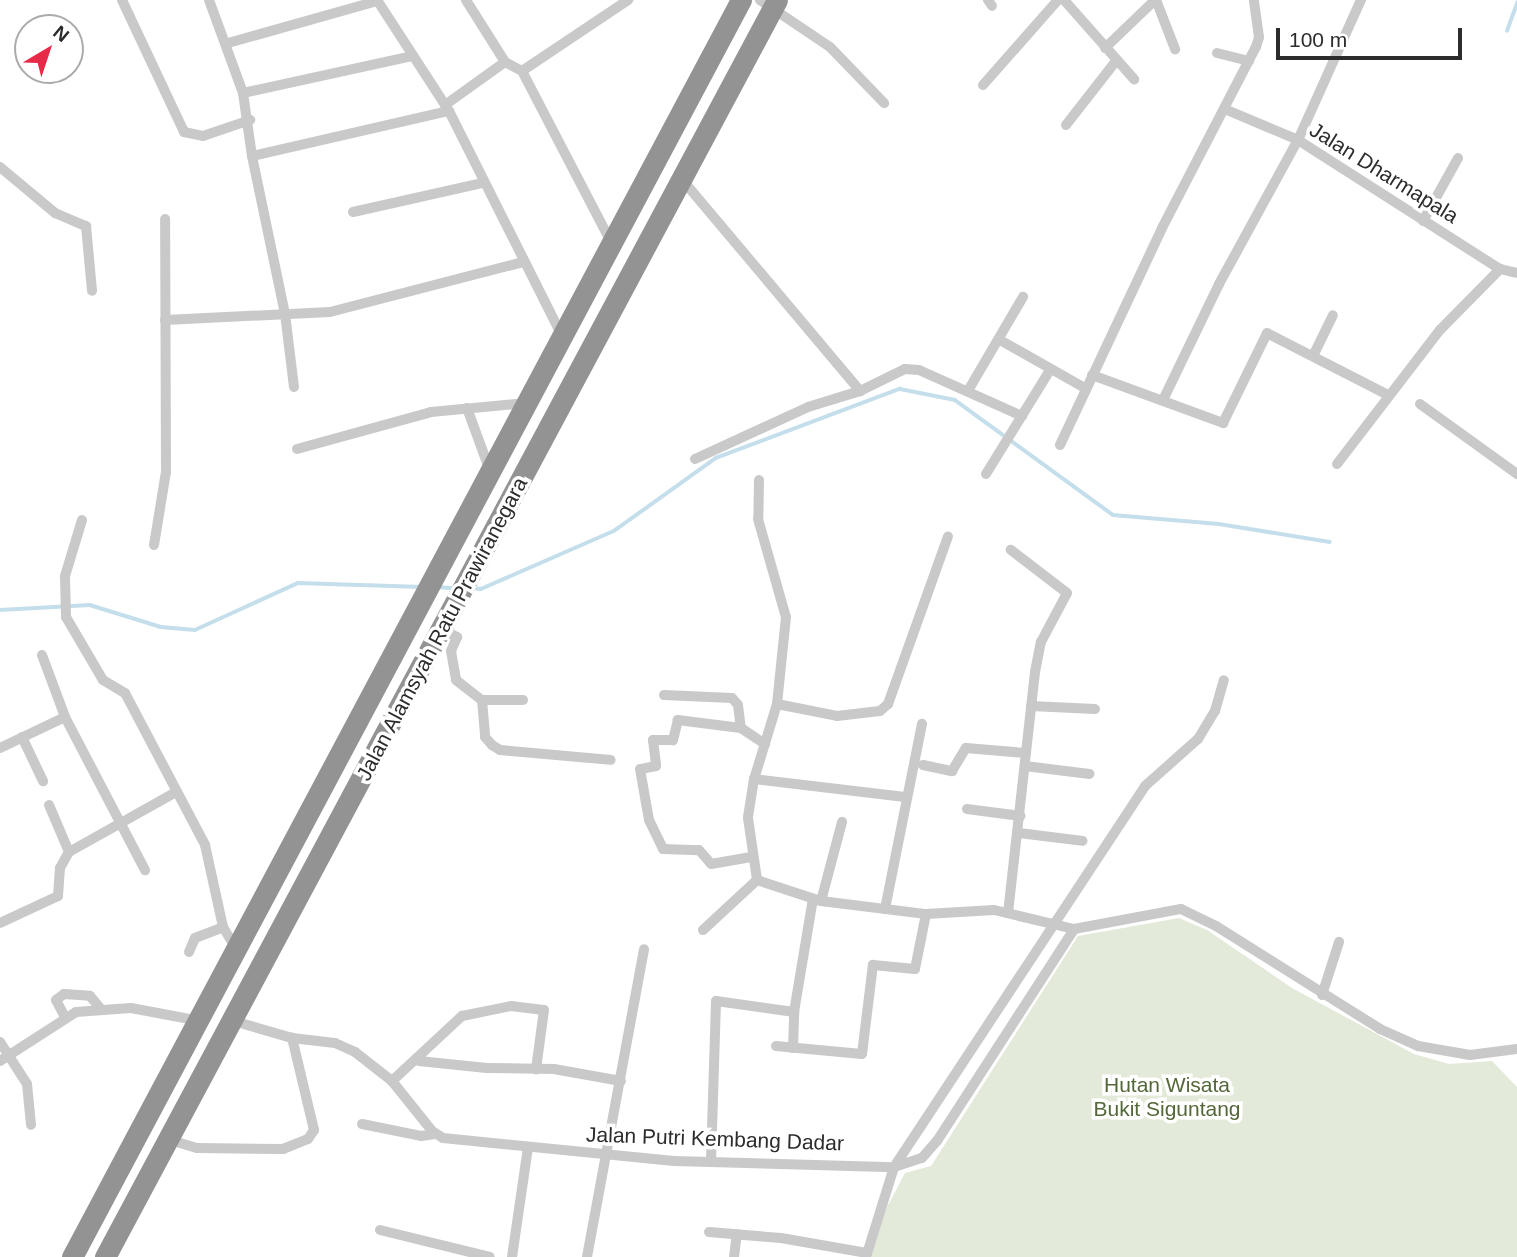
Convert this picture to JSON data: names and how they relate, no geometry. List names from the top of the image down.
{
  "streets": {
    "highway": ["Jalan Alamsyah Ratu Prawiranegara"],
    "street": ["Jalan Dharmapala", "Jalan Putri Kembang Dadar"]
  },
  "parks": ["Hutan Wisata Bukit Siguntang"],
  "scale_bar": "100 m",
  "north": "top right"
}
